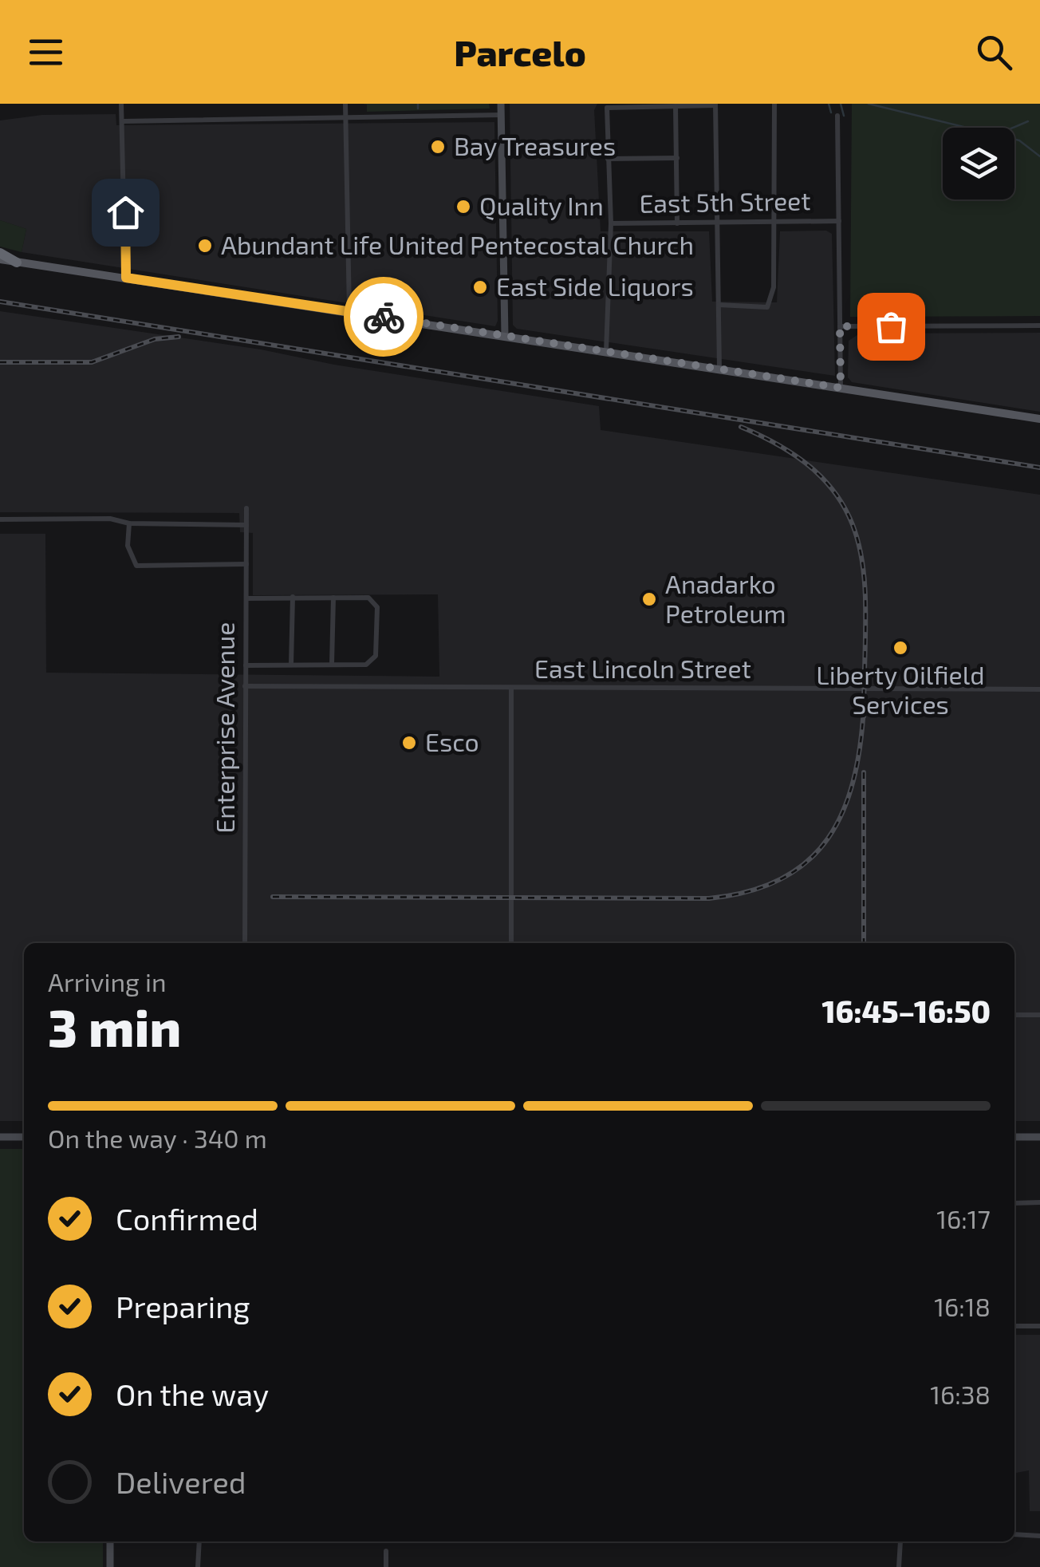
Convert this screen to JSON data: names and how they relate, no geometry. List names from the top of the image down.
{
  "streets": {
    "street": ["East 5th Street", "East Lincoln Street", "Enterprise Avenue"]
  },
  "crossings": [
    ["East Lincoln Street", "Enterprise Avenue"]
  ],
  "places": [
    "Bay Treasures",
    "Quality Inn",
    "Abundant Life United Pentecostal Church",
    "East Side Liquors",
    "Anadarko Petroleum",
    "Liberty Oilfield Services",
    "Esco"
  ],
  "page": {
    "header": "Parcelo",
    "heading": ["3 min", "Arriving in", "16:45–16:50"],
    "bar": "On the way · 340 m",
    "list": [
      ["Confirmed", "16:17"],
      ["Preparing", "16:18"],
      ["On the way", "16:38"],
      "Delivered"
    ]
  }
}
